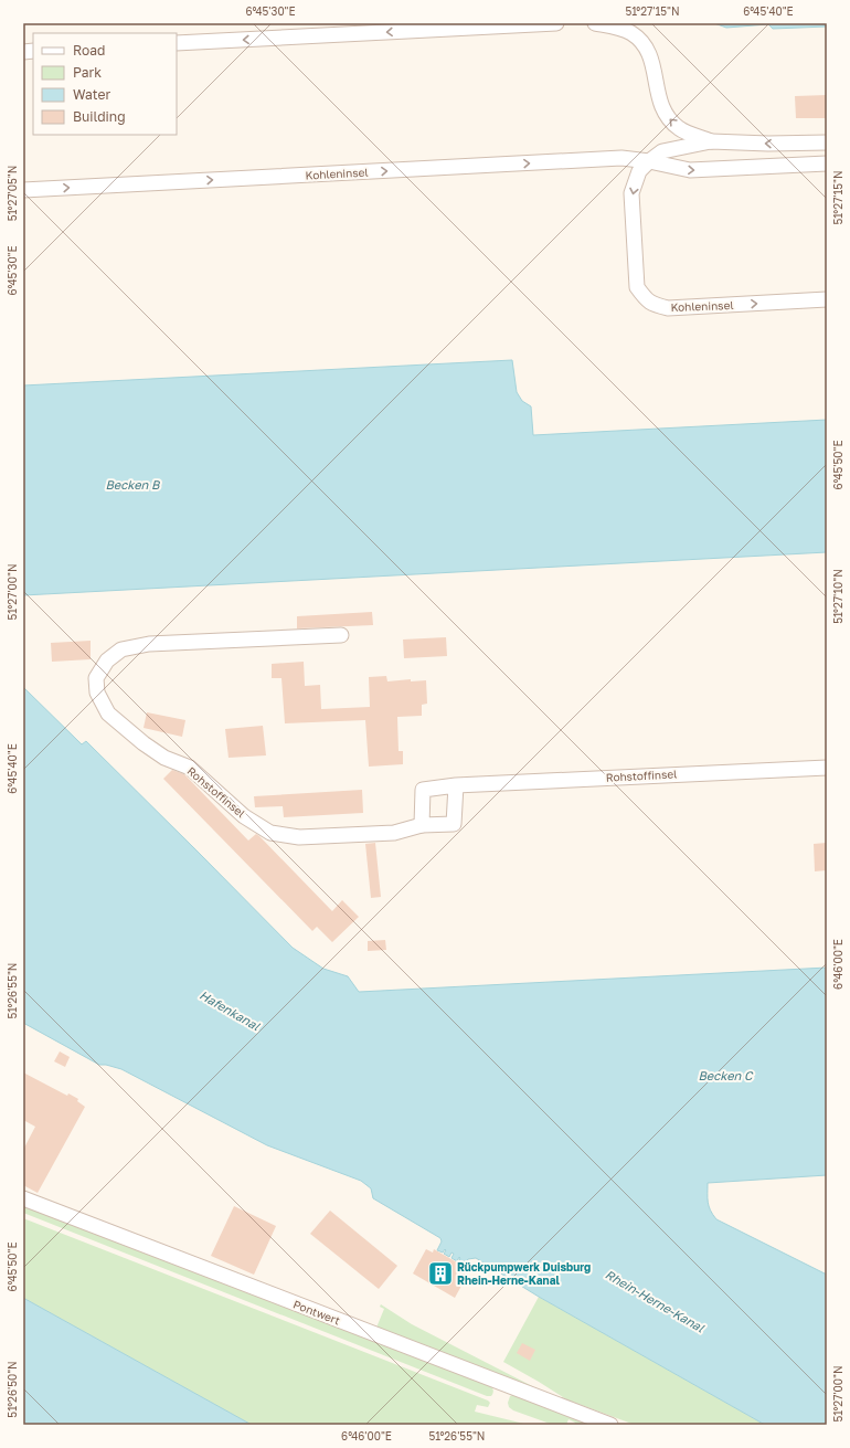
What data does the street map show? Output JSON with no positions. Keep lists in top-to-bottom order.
{
  "streets": {
    "street": ["Kohleninsel", "Rohstoffinsel", "Pontwert"]
  },
  "water": [
    "Becken B",
    "Hafenkanal",
    "Becken C",
    "Rhein-Herne-Kanal"
  ],
  "places": {
    "building": ["Rückpumpwerk Duisburg Rhein-Herne-Kanal"]
  },
  "legend": [
    "Road",
    "Park",
    "Water",
    "Building"
  ],
  "coordinates": [
    "6°45'30\"E",
    "51°27'15\"N",
    "6°45'40\"E",
    "51°27'05\"N",
    "6°45'50\"E",
    "51°27'00\"N",
    "51°27'10\"N",
    "6°46'00\"E",
    "51°26'55\"N",
    "51°26'50\"N"
  ]
}
